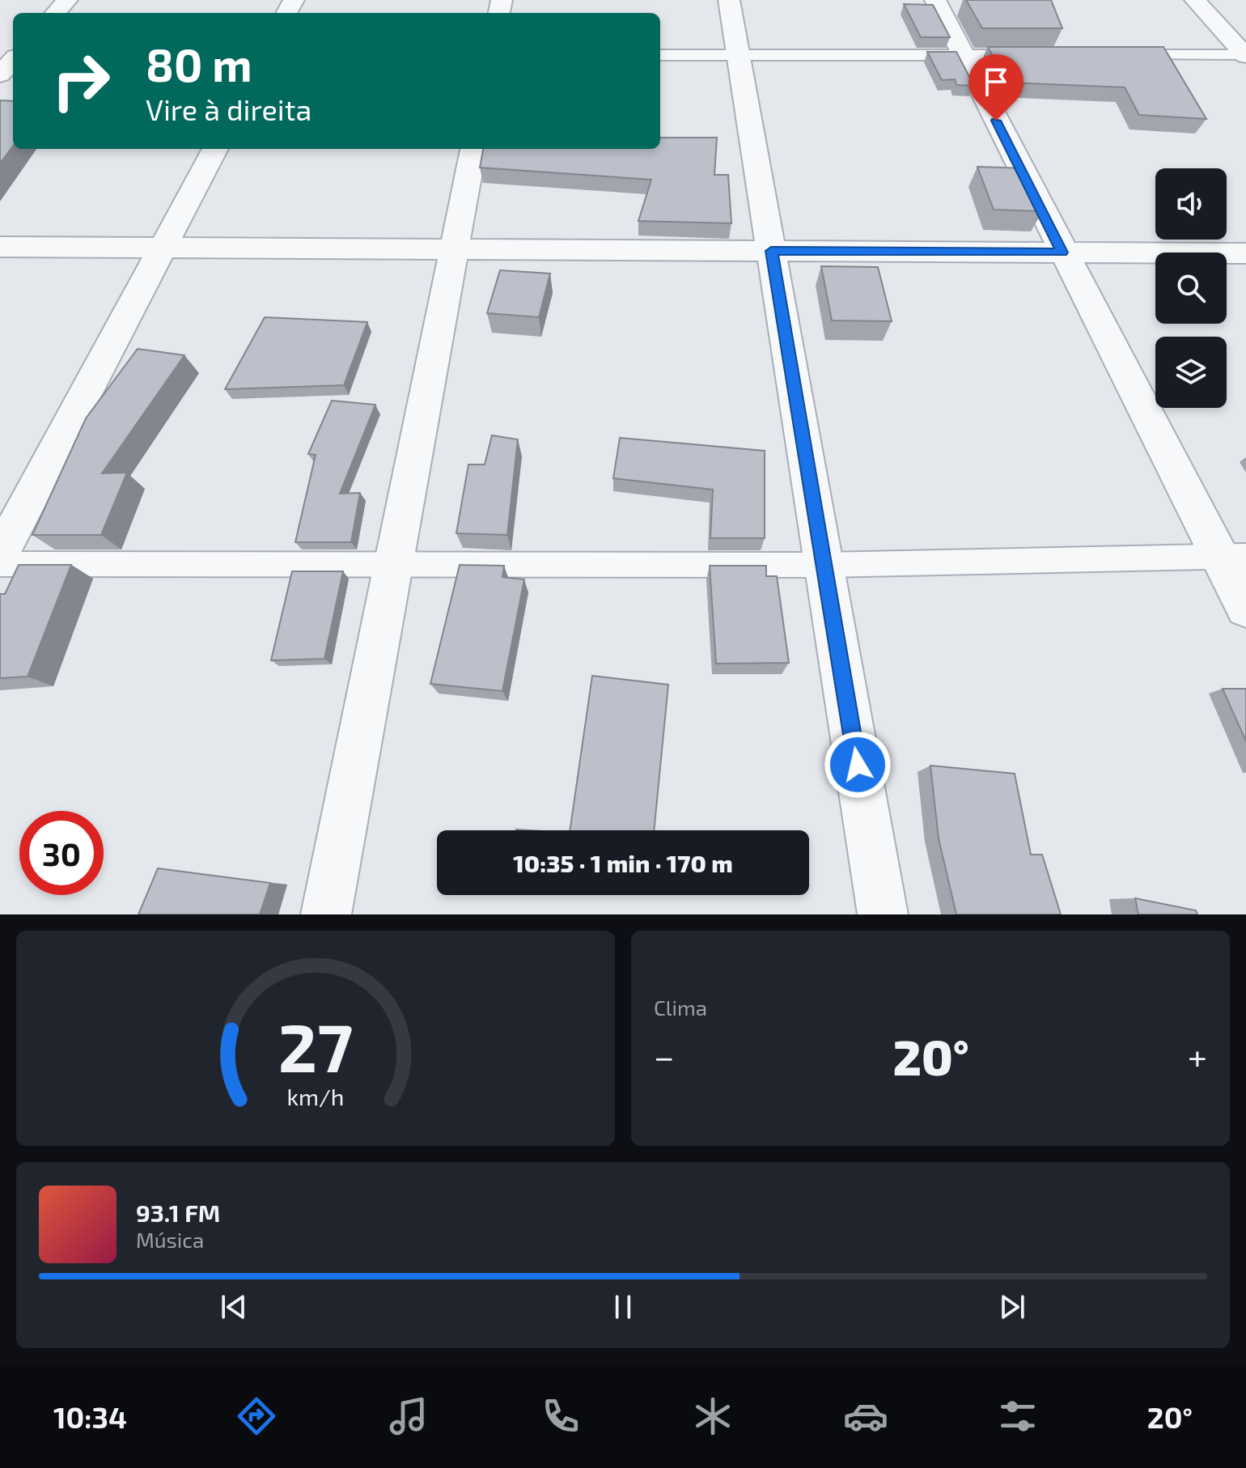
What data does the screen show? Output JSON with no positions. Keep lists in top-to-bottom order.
{
  "page": {
    "turn": ["80 m", "Vire à direita"],
    "limit": "30",
    "trip": "10:35 · 1 min · 170 m",
    "tile": "Clima",
    "heat": ["−", "20°", "+"],
    "song": ["93.1 FM", "Música"],
    "tabs": ["10:34", "20°"],
    "gauge": ["27", "km/h"]
  }
}
